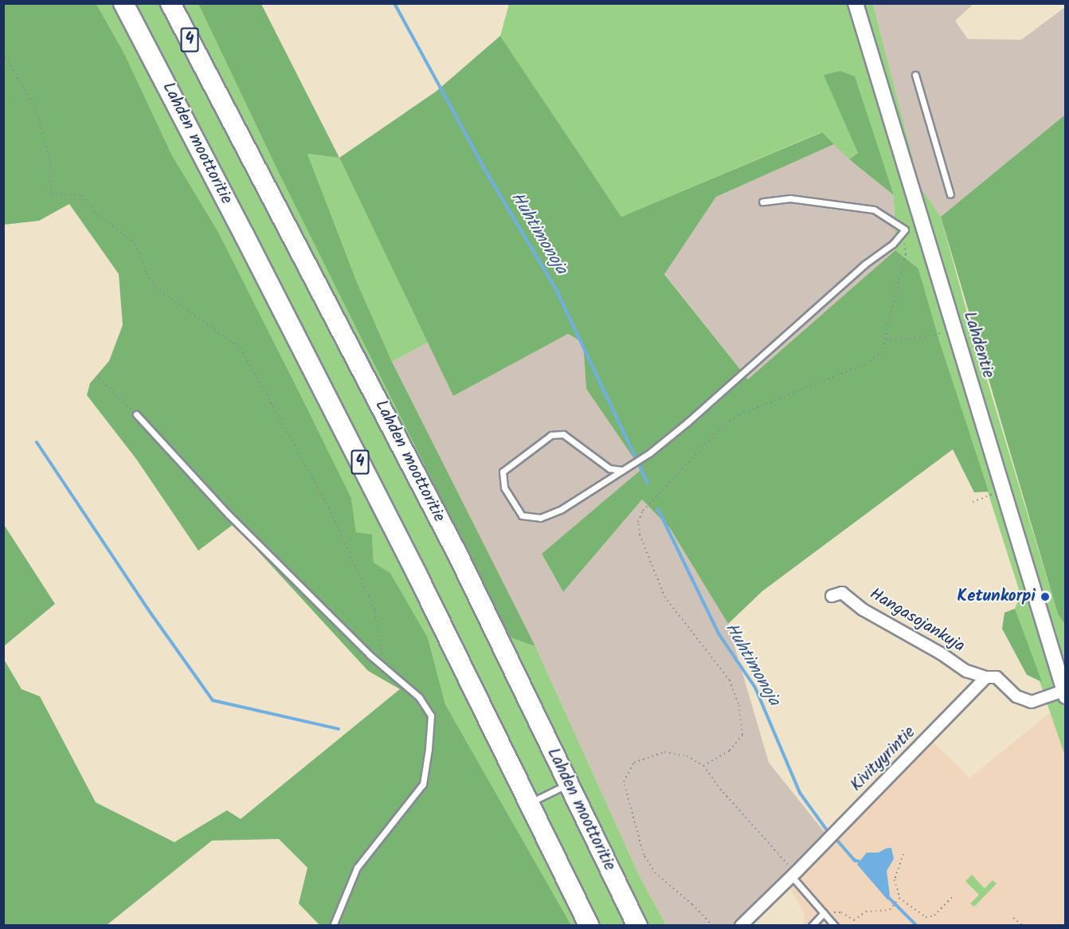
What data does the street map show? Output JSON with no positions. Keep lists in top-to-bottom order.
{
  "streets": {
    "highway": ["4", "Lahden moottoritie"],
    "main road": ["Lahdentie"],
    "street": ["Hangasojankuja", "Kivityyrintie"]
  },
  "crossings": [
    ["Hangasojankuja", "Kivityyrintie"]
  ],
  "water": ["Huhtimonoja"],
  "places": ["Ketunkorpi"]
}
